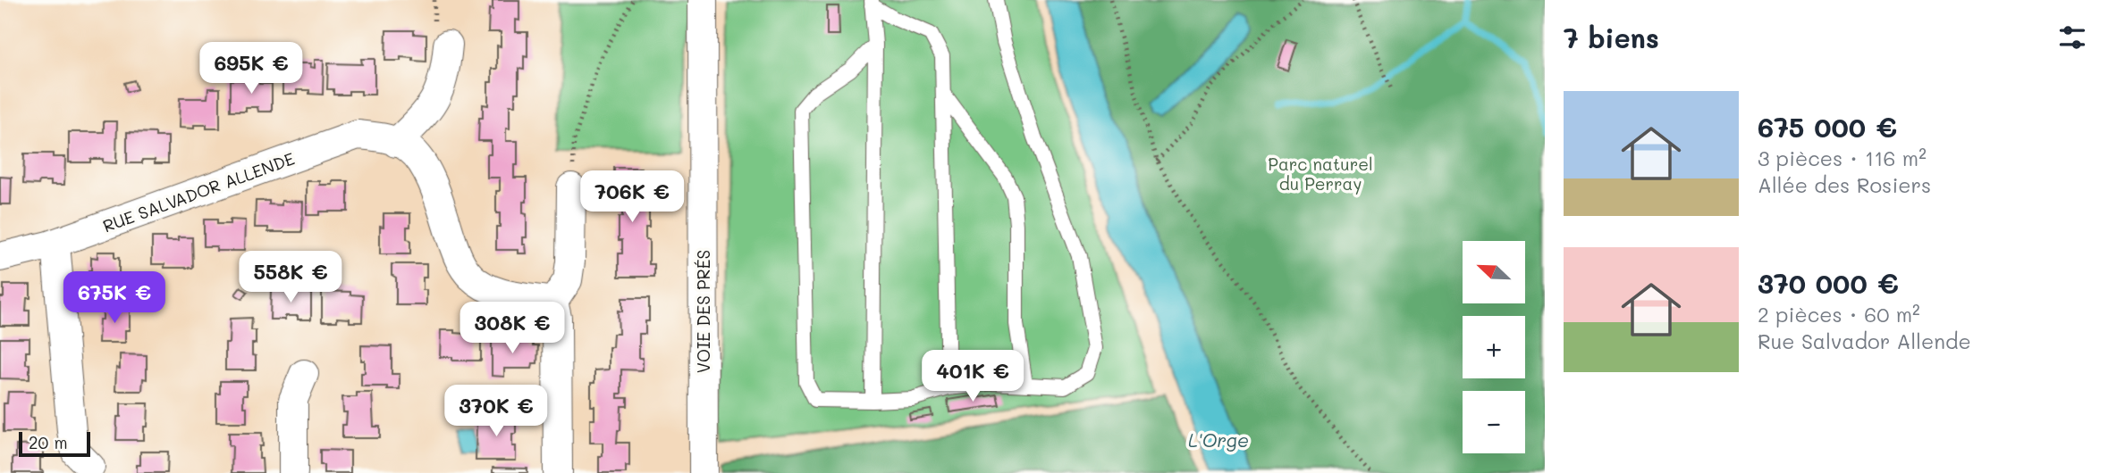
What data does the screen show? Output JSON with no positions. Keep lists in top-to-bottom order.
{
  "streets": {
    "street": ["RUE SALVADOR ALLENDE", "VOIE DES PRÉS"]
  },
  "water": ["L'Orge"],
  "parks": ["Parc naturel du Perray"],
  "scale_bar": "20 m",
  "north": "top left",
  "page": {
    "heading": "7 biens",
    "price": [
      "695K €",
      "706K €",
      "558K €",
      "675K €",
      "308K €",
      "401K €",
      "370K €"
    ],
    "list": [
      {
        "name": "675 000 €",
        "note": "3 pièces · 116 m² · Allée des Rosiers"
      },
      {
        "name": "370 000 €",
        "note": "2 pièces · 60 m² · Rue Salvador Allende"
      }
    ],
    "map_buttons": ["+", "−"],
    "scale": "20 m"
  }
}
